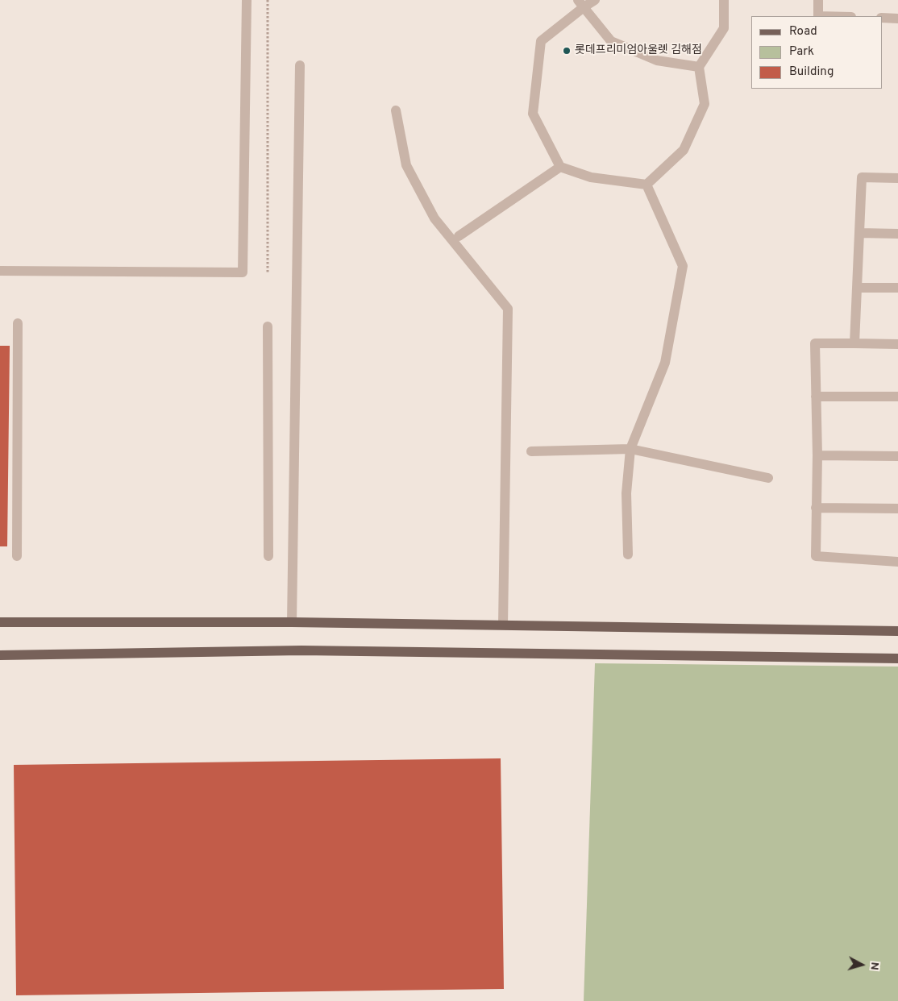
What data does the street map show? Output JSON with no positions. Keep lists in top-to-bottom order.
{
  "places": ["롯데프리미엄아울렛 김해점"],
  "legend": ["Road", "Park", "Building"],
  "north": "right"
}
